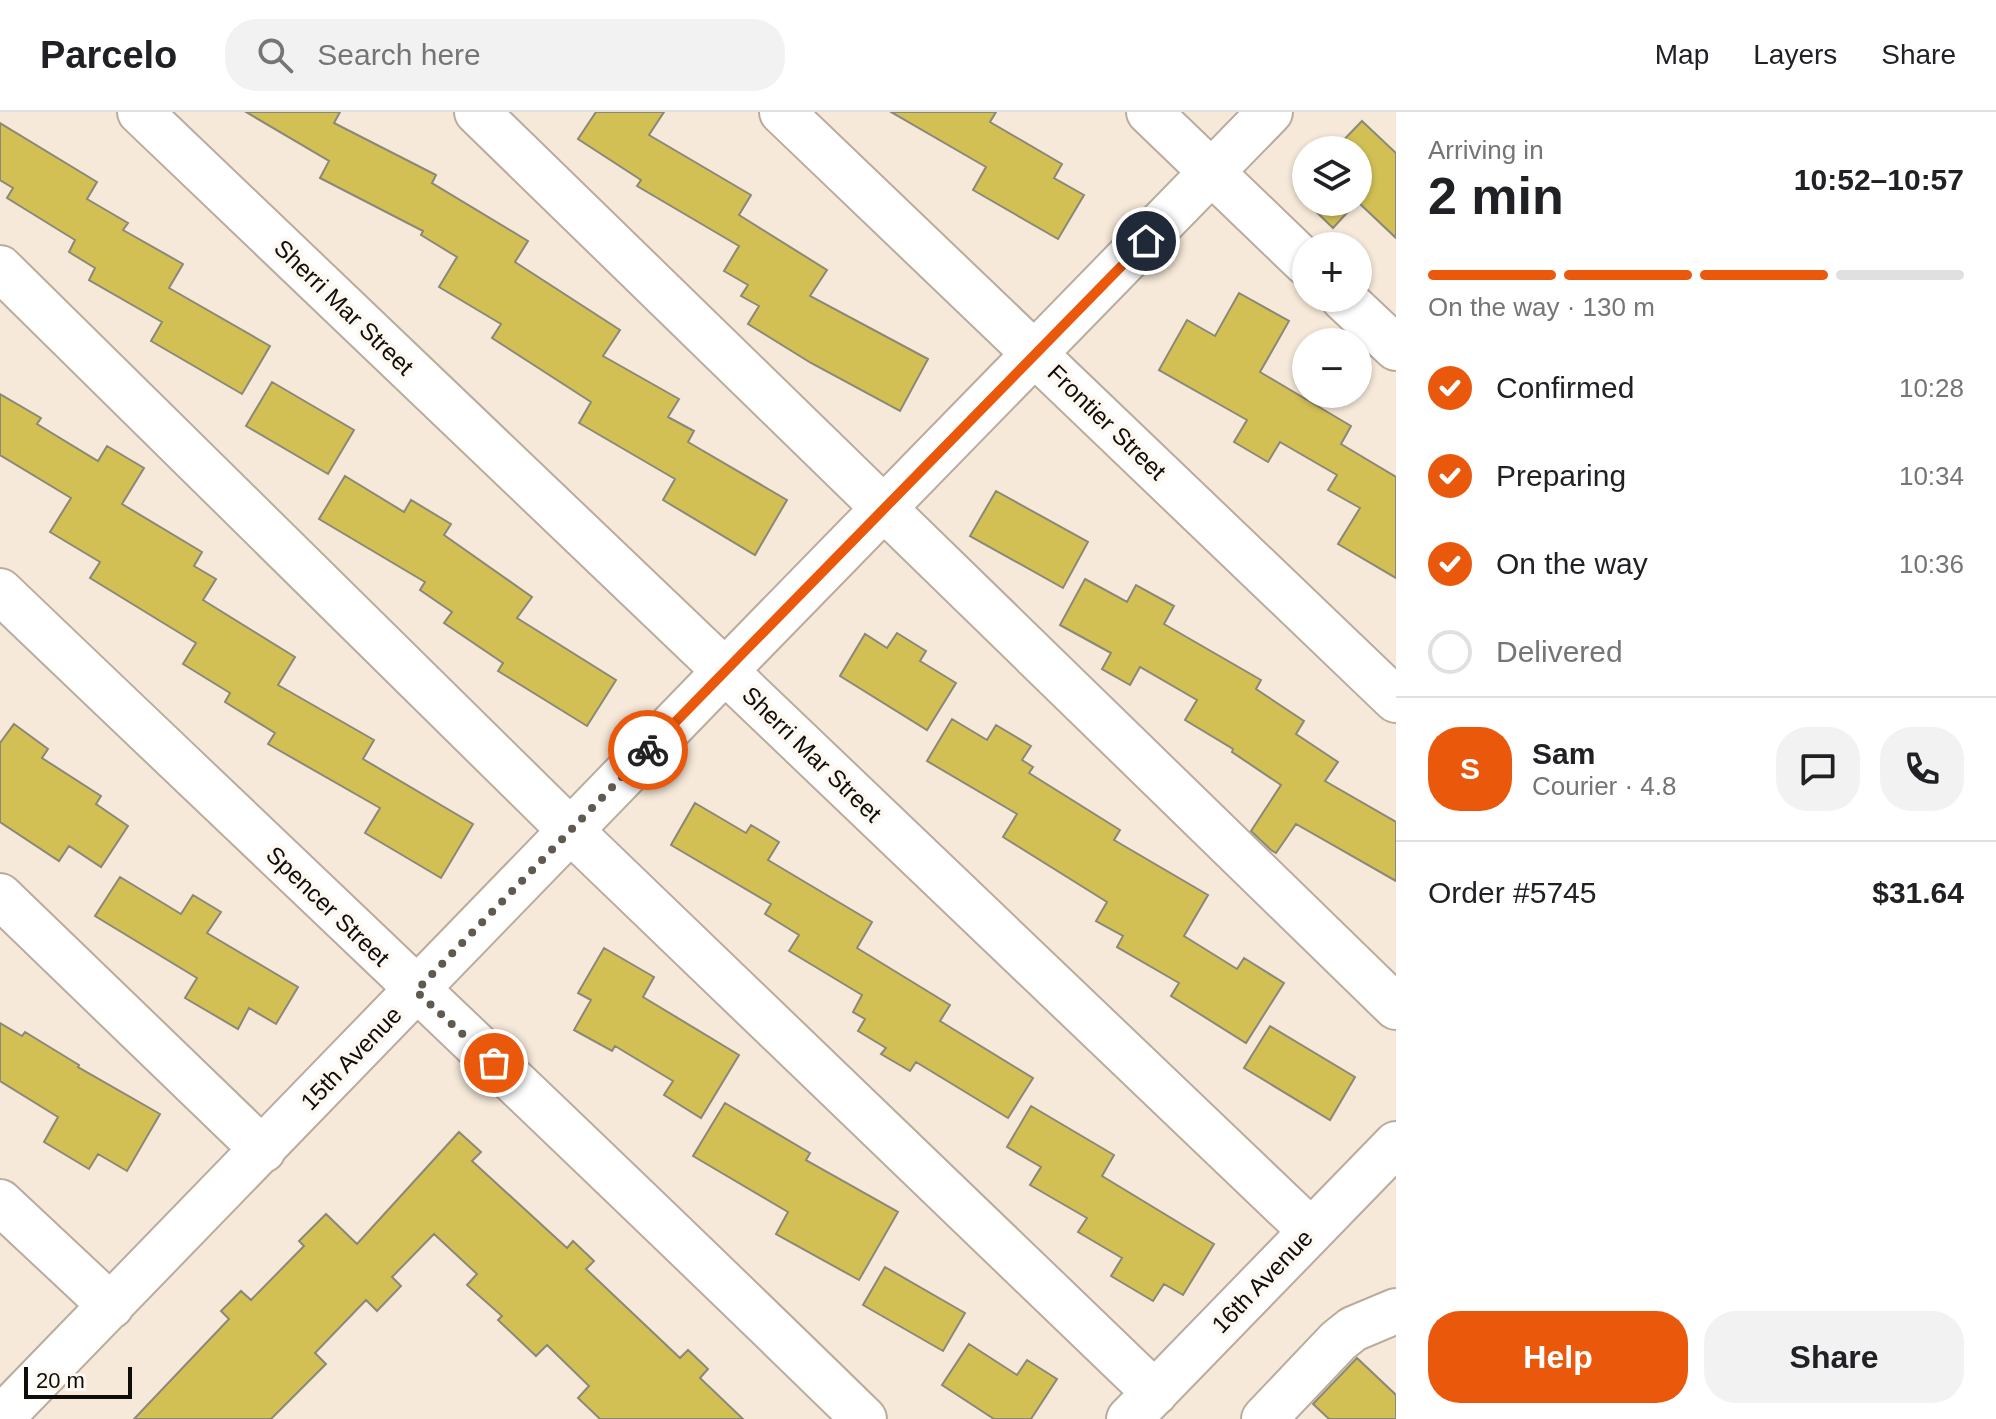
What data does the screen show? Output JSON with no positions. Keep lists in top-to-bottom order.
{
  "streets": {
    "street": [
      "Sherri Mar Street",
      "Frontier Street",
      "Spencer Street",
      "15th Avenue",
      "16th Avenue"
    ]
  },
  "crossings": [
    ["Sherri Mar Street", "15th Avenue"],
    ["Sherri Mar Street", "16th Avenue"],
    ["Frontier Street", "15th Avenue"],
    ["Spencer Street", "15th Avenue"]
  ],
  "scale_bar": "20 m",
  "page": {
    "header": "Parcelo",
    "search": "Search here",
    "nav": ["Map", "Layers", "Share"],
    "heading": ["2 min", "Arriving in", "10:52–10:57"],
    "panel": [
      "Sam",
      "Courier · 4.8",
      "Order #5745",
      "$31.64"
    ],
    "map_buttons": ["+", "−"],
    "bar": "On the way · 130 m",
    "list": [
      ["Confirmed", "10:28"],
      ["Preparing", "10:34"],
      ["On the way", "10:36"],
      "Delivered"
    ],
    "round": "S",
    "buttons": ["Help", "Share"],
    "scale": "20 m"
  }
}
